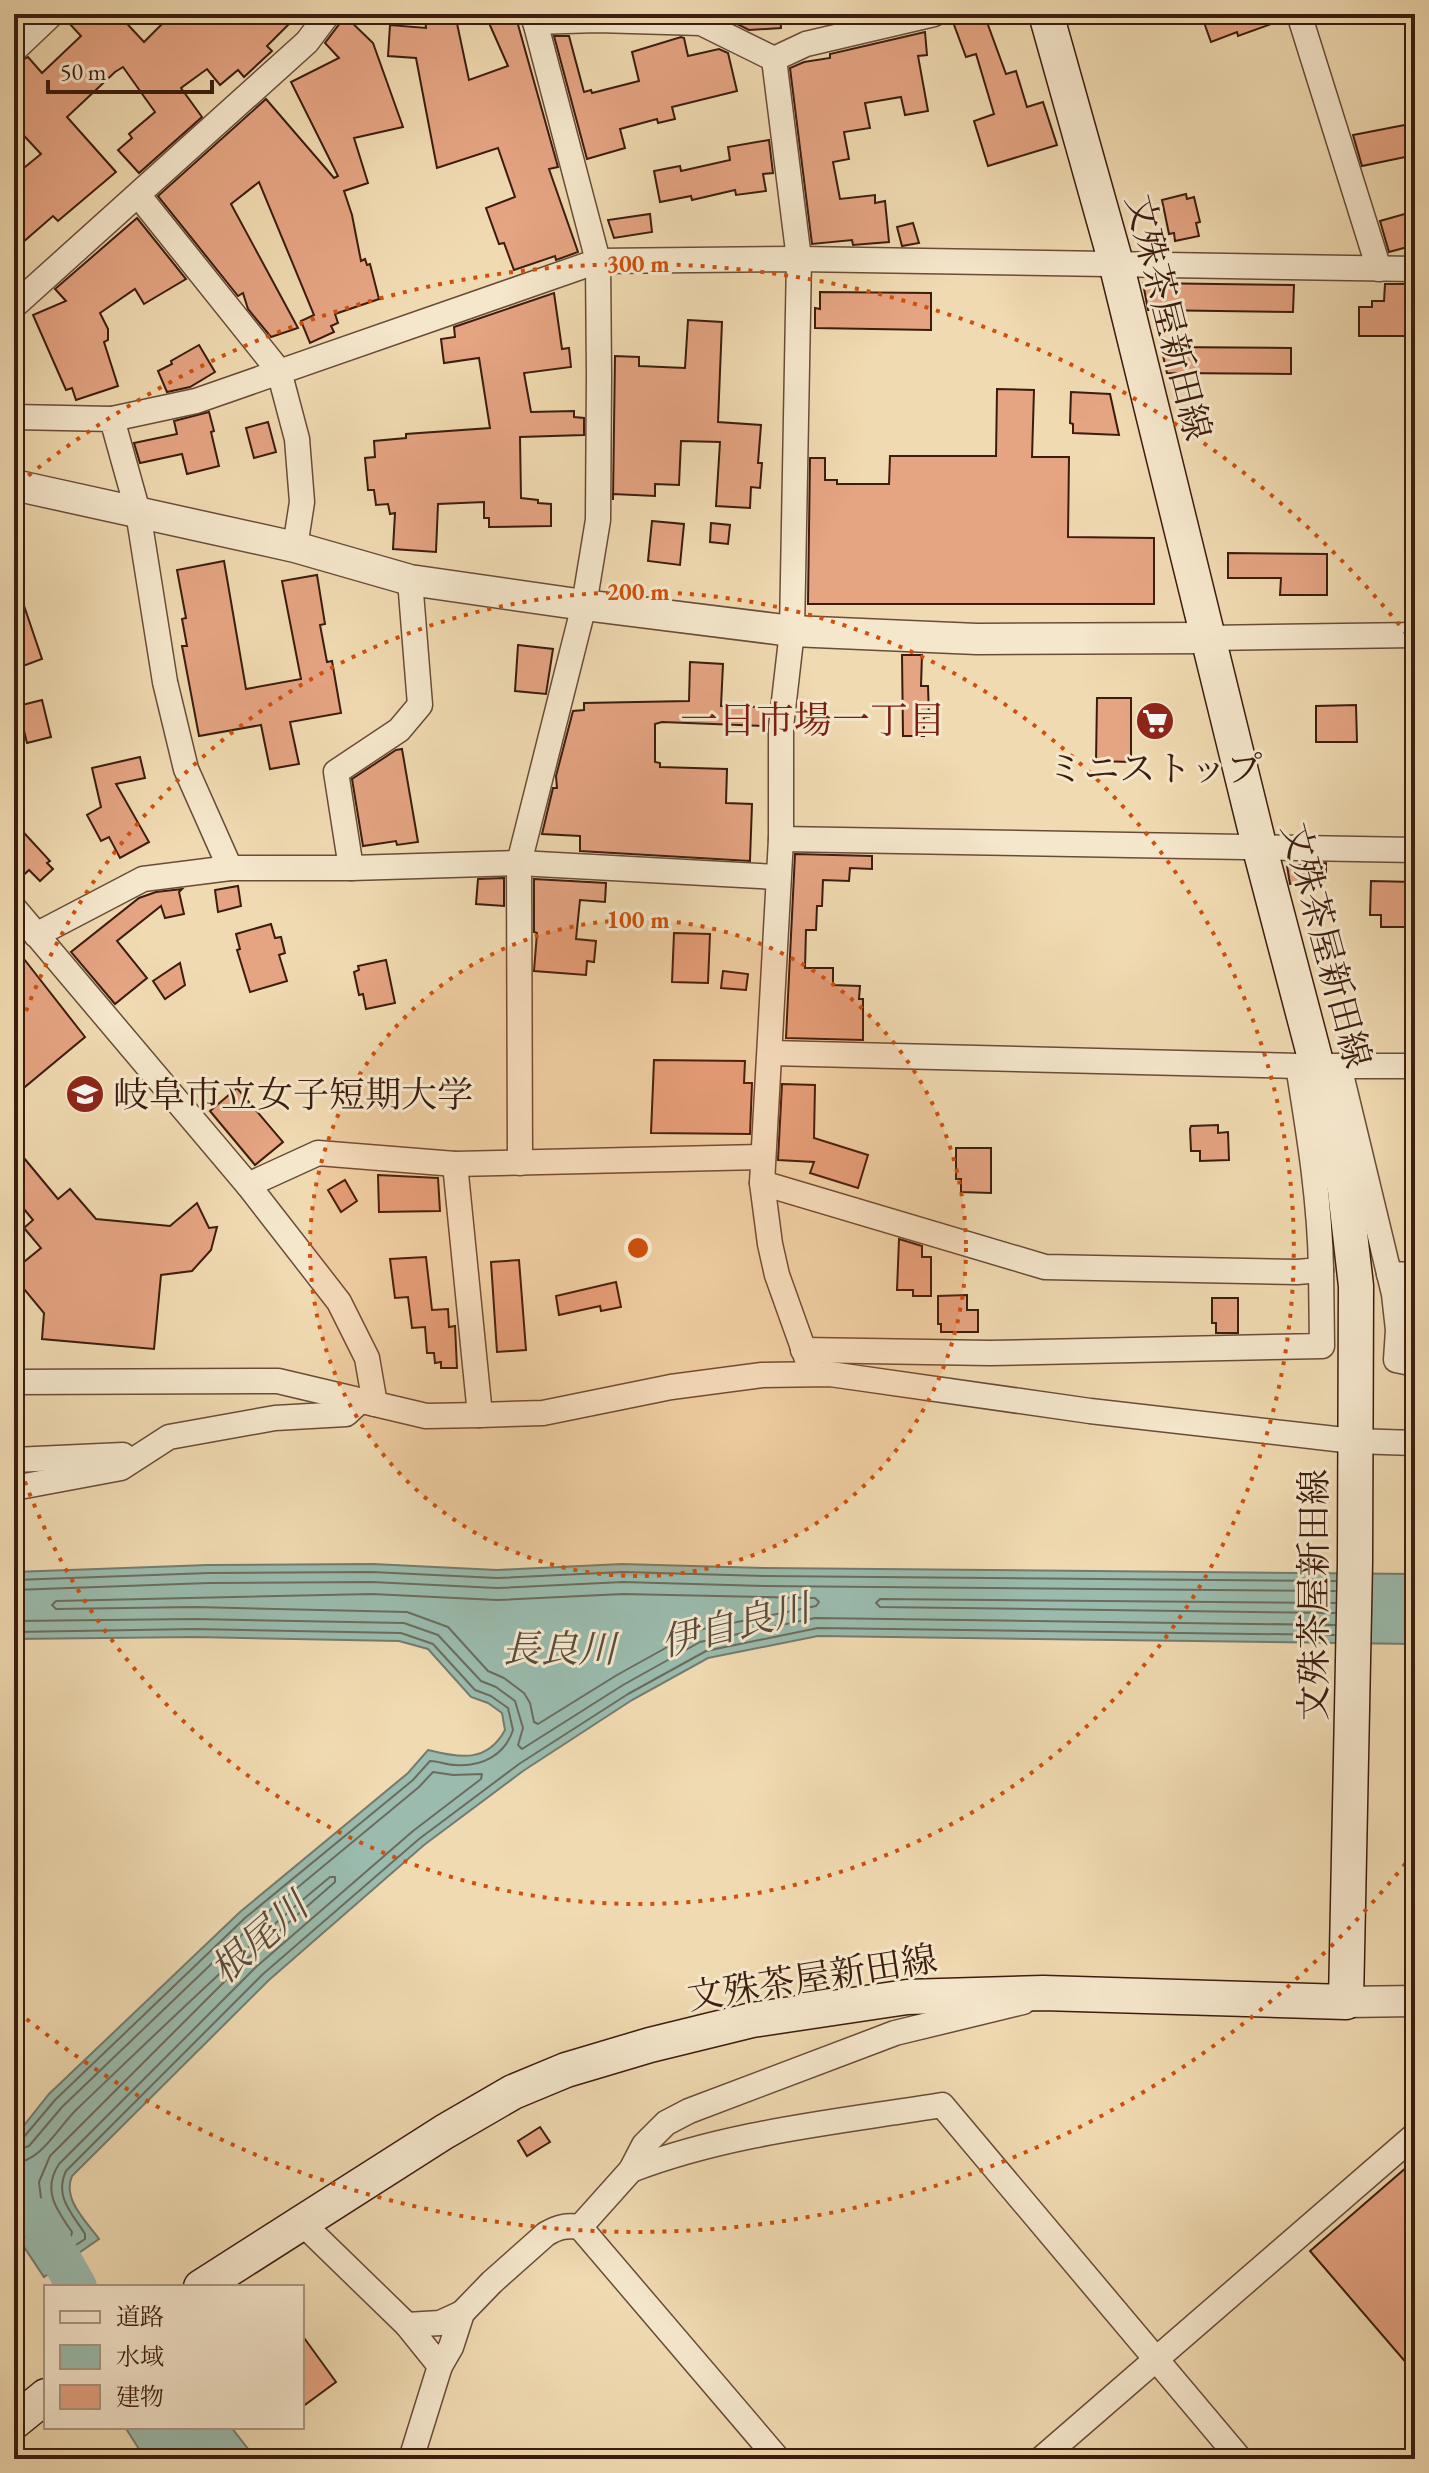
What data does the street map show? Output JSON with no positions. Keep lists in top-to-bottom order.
{
  "streets": {
    "main road": ["文殊茶屋新田線"]
  },
  "districts": ["一日市場一丁目"],
  "water": ["伊自良川", "長良川", "根尾川"],
  "places": {
    "supermarket": ["ミニストップ"],
    "school or university": ["岐阜市立女子短期大学"]
  },
  "legend": ["道路", "水域", "建物"],
  "scale_bar": "50 m",
  "rings": ["300 m", "200 m", "100 m"]
}
